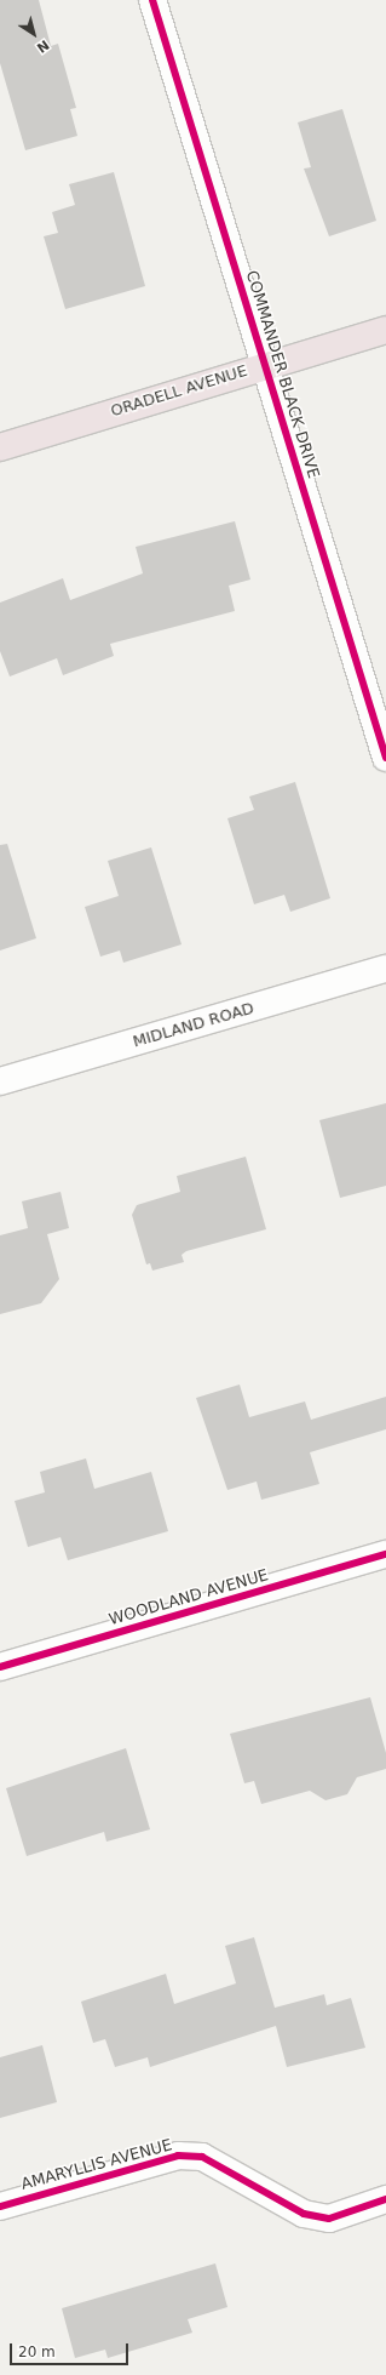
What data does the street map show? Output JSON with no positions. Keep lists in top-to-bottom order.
{
  "streets": {
    "main road": ["ORADELL AVENUE"],
    "street": [
      "COMMANDER BLACK DRIVE",
      "MIDLAND ROAD",
      "WOODLAND AVENUE",
      "AMARYLLIS AVENUE"
    ]
  },
  "crossings": [
    ["COMMANDER BLACK DRIVE", "ORADELL AVENUE"]
  ],
  "scale_bar": "20 m",
  "north": "bottom right"
}
